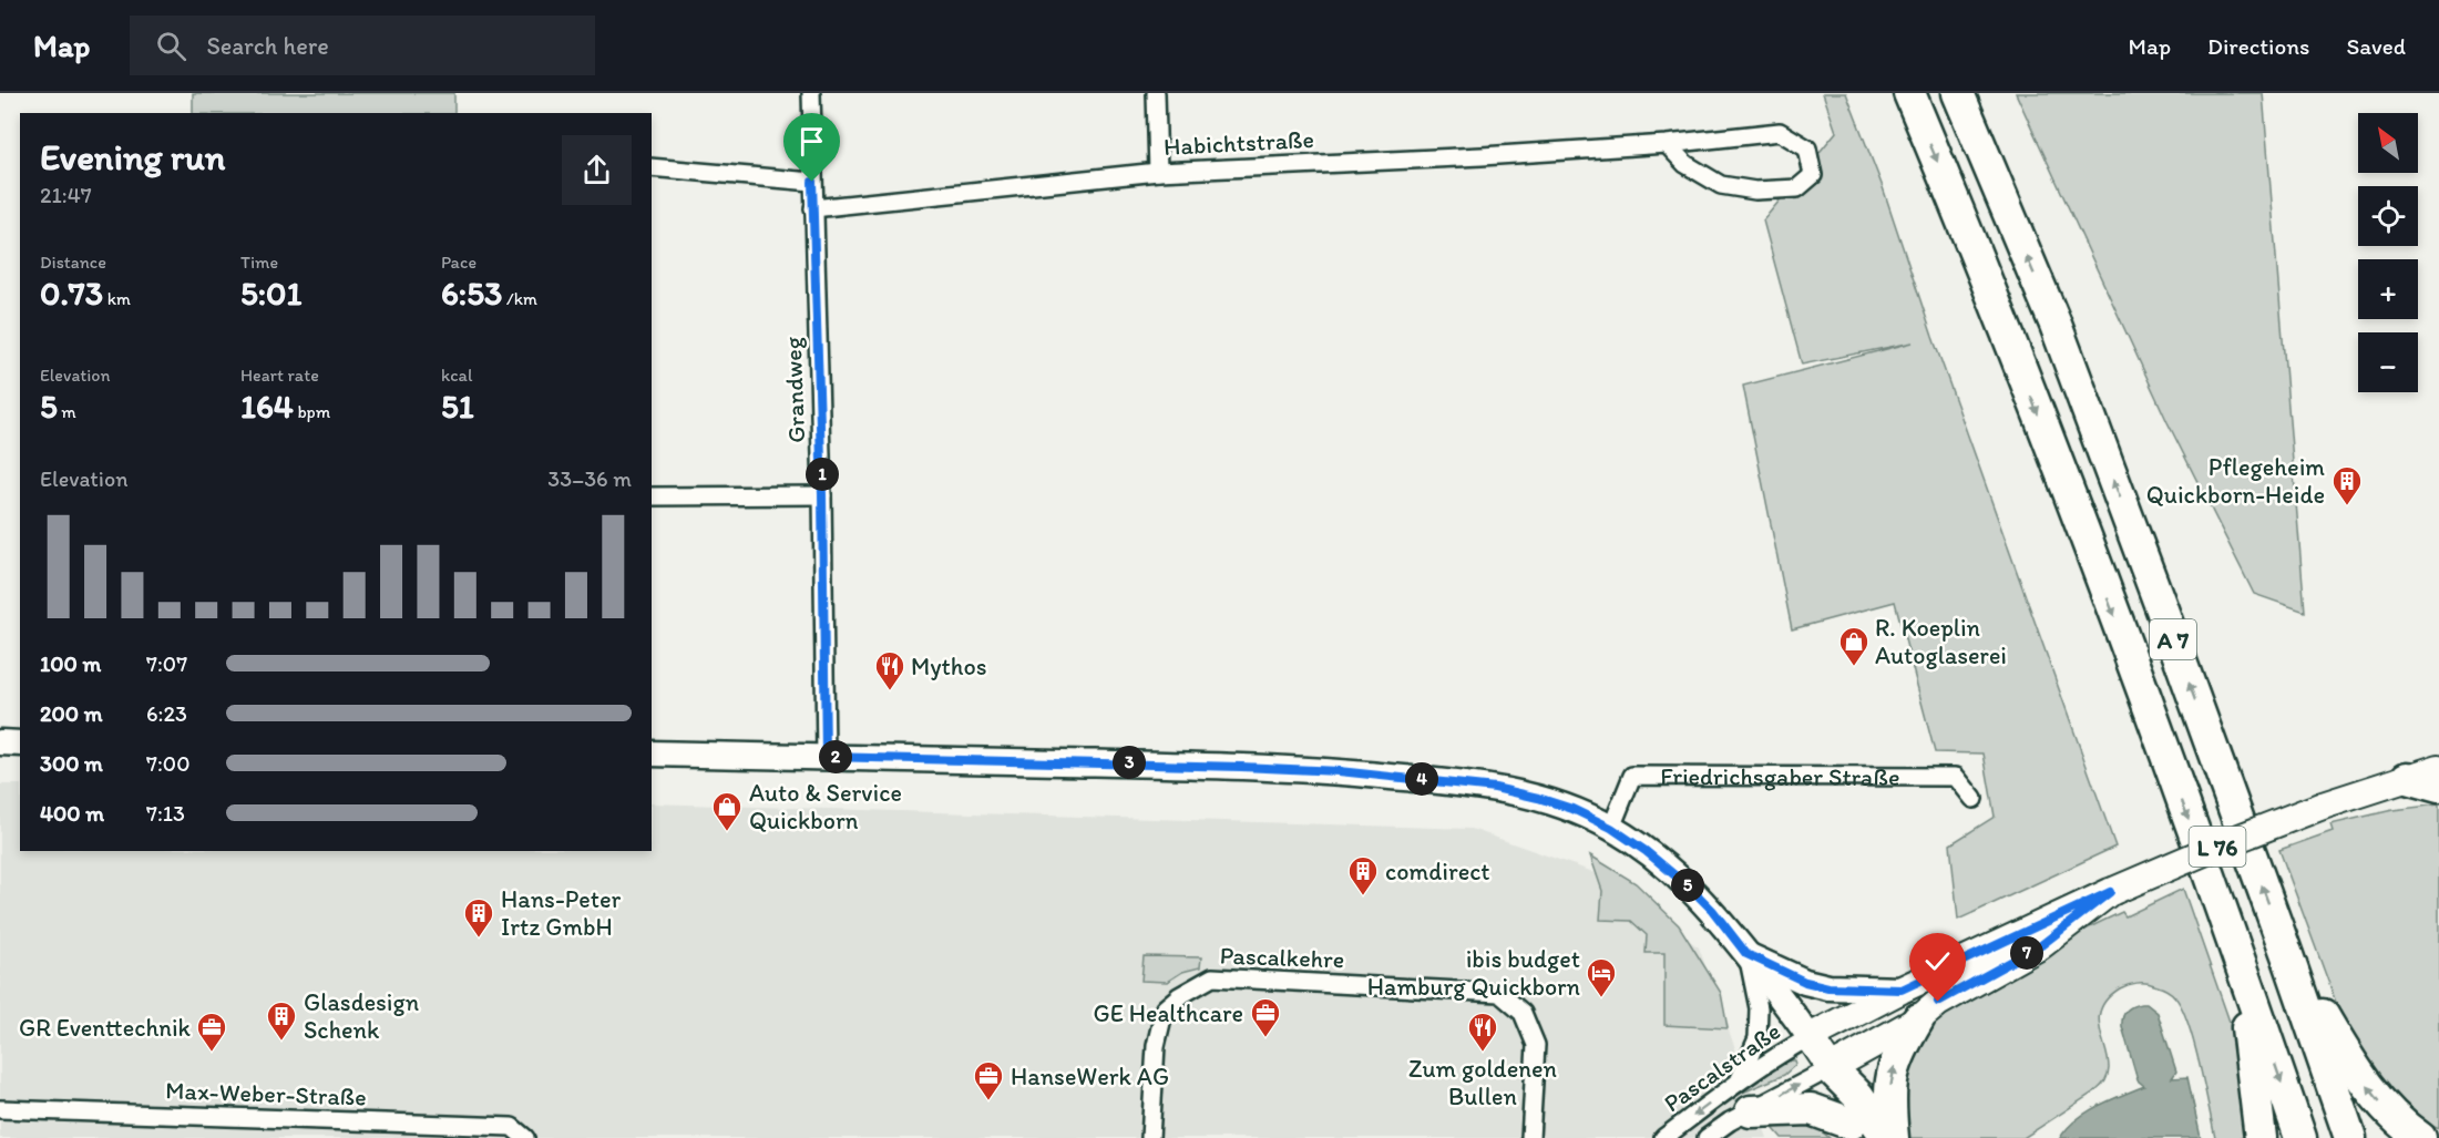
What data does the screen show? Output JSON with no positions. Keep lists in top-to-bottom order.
{
  "streets": {
    "highway": ["A 7"],
    "main road": ["L 76"],
    "street": [
      "Habichtstraße",
      "Grandweg",
      "Friedrichsgaber Straße",
      "Pascalkehre",
      "Pascalstraße",
      "Max-Weber-Straße"
    ]
  },
  "crossings": [
    ["Habichtstraße", "Grandweg"],
    ["Grandweg", "L 76"],
    ["Friedrichsgaber Straße", "L 76"],
    ["L 76", "Pascalstraße"]
  ],
  "places": {
    "building": [
      "Pflegeheim Quickborn-Heide",
      "comdirect",
      "Hans-Peter Irtz GmbH",
      "Glasdesign Schenk"
    ],
    "shop": ["R. Koeplin Autoglaserei", "Auto & Service Quickborn"],
    "restaurant": ["Mythos", "Zum goldenen Bullen"],
    "hotel": ["ibis budget Hamburg Quickborn"],
    "office": ["GE Healthcare", "GR Eventtechnik", "HanseWerk AG"]
  },
  "north": "top left",
  "page": {
    "header": "Map",
    "search": "Search here",
    "nav": ["Map", "Directions", "Saved"],
    "map_buttons": ["+", "−"],
    "heading": ["Evening run", "21:47"],
    "stats": [
      ["Distance", "0.73 km"],
      ["Time", "5:01"],
      ["Pace", "6:53 /km"],
      ["Elevation", "5 m"],
      ["Heart rate", "164 bpm"],
      ["kcal", "51"]
    ],
    "chart": ["Elevation", "33–36 m"],
    "pins": [
      "1",
      "2",
      "3",
      "4",
      "5",
      "7"
    ],
    "list": [
      {
        "name": "100 m",
        "note": "7:07"
      },
      {
        "name": "200 m",
        "note": "6:23"
      },
      {
        "name": "300 m",
        "note": "7:00"
      },
      {
        "name": "400 m",
        "note": "7:13"
      }
    ]
  }
}
